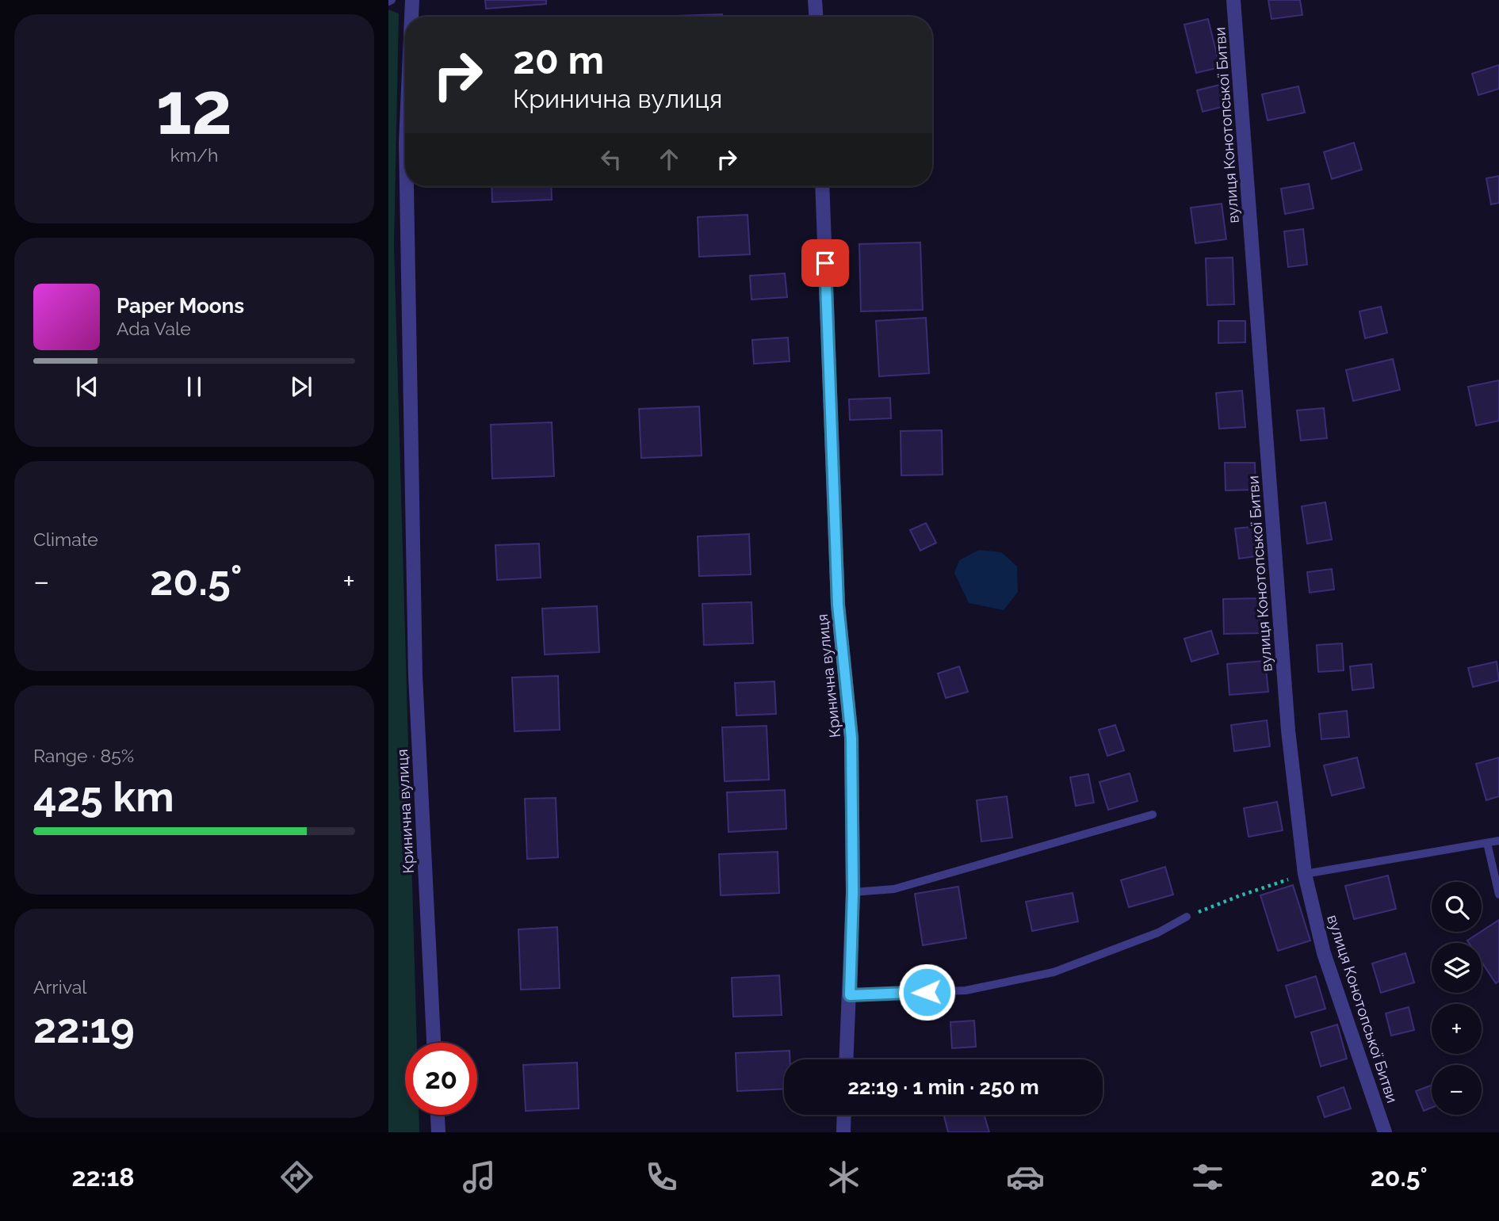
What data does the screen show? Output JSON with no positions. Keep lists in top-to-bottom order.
{
  "streets": {
    "street": ["вулиця Конотопської Битви", "Кринична вулиця"]
  },
  "page": {
    "tile": [
      ["12", "km/h"],
      "Climate",
      ["Range · 85%", "425 km"],
      ["Arrival", "22:19"]
    ],
    "turn": ["20 m", "Кринична вулиця"],
    "song": ["Paper Moons", "Ada Vale"],
    "heat": ["−", "20.5°", "+"],
    "map_buttons": ["+", "−"],
    "limit": "20",
    "trip": "22:19 · 1 min · 250 m",
    "tabs": ["22:18", "20.5°"]
  }
}
